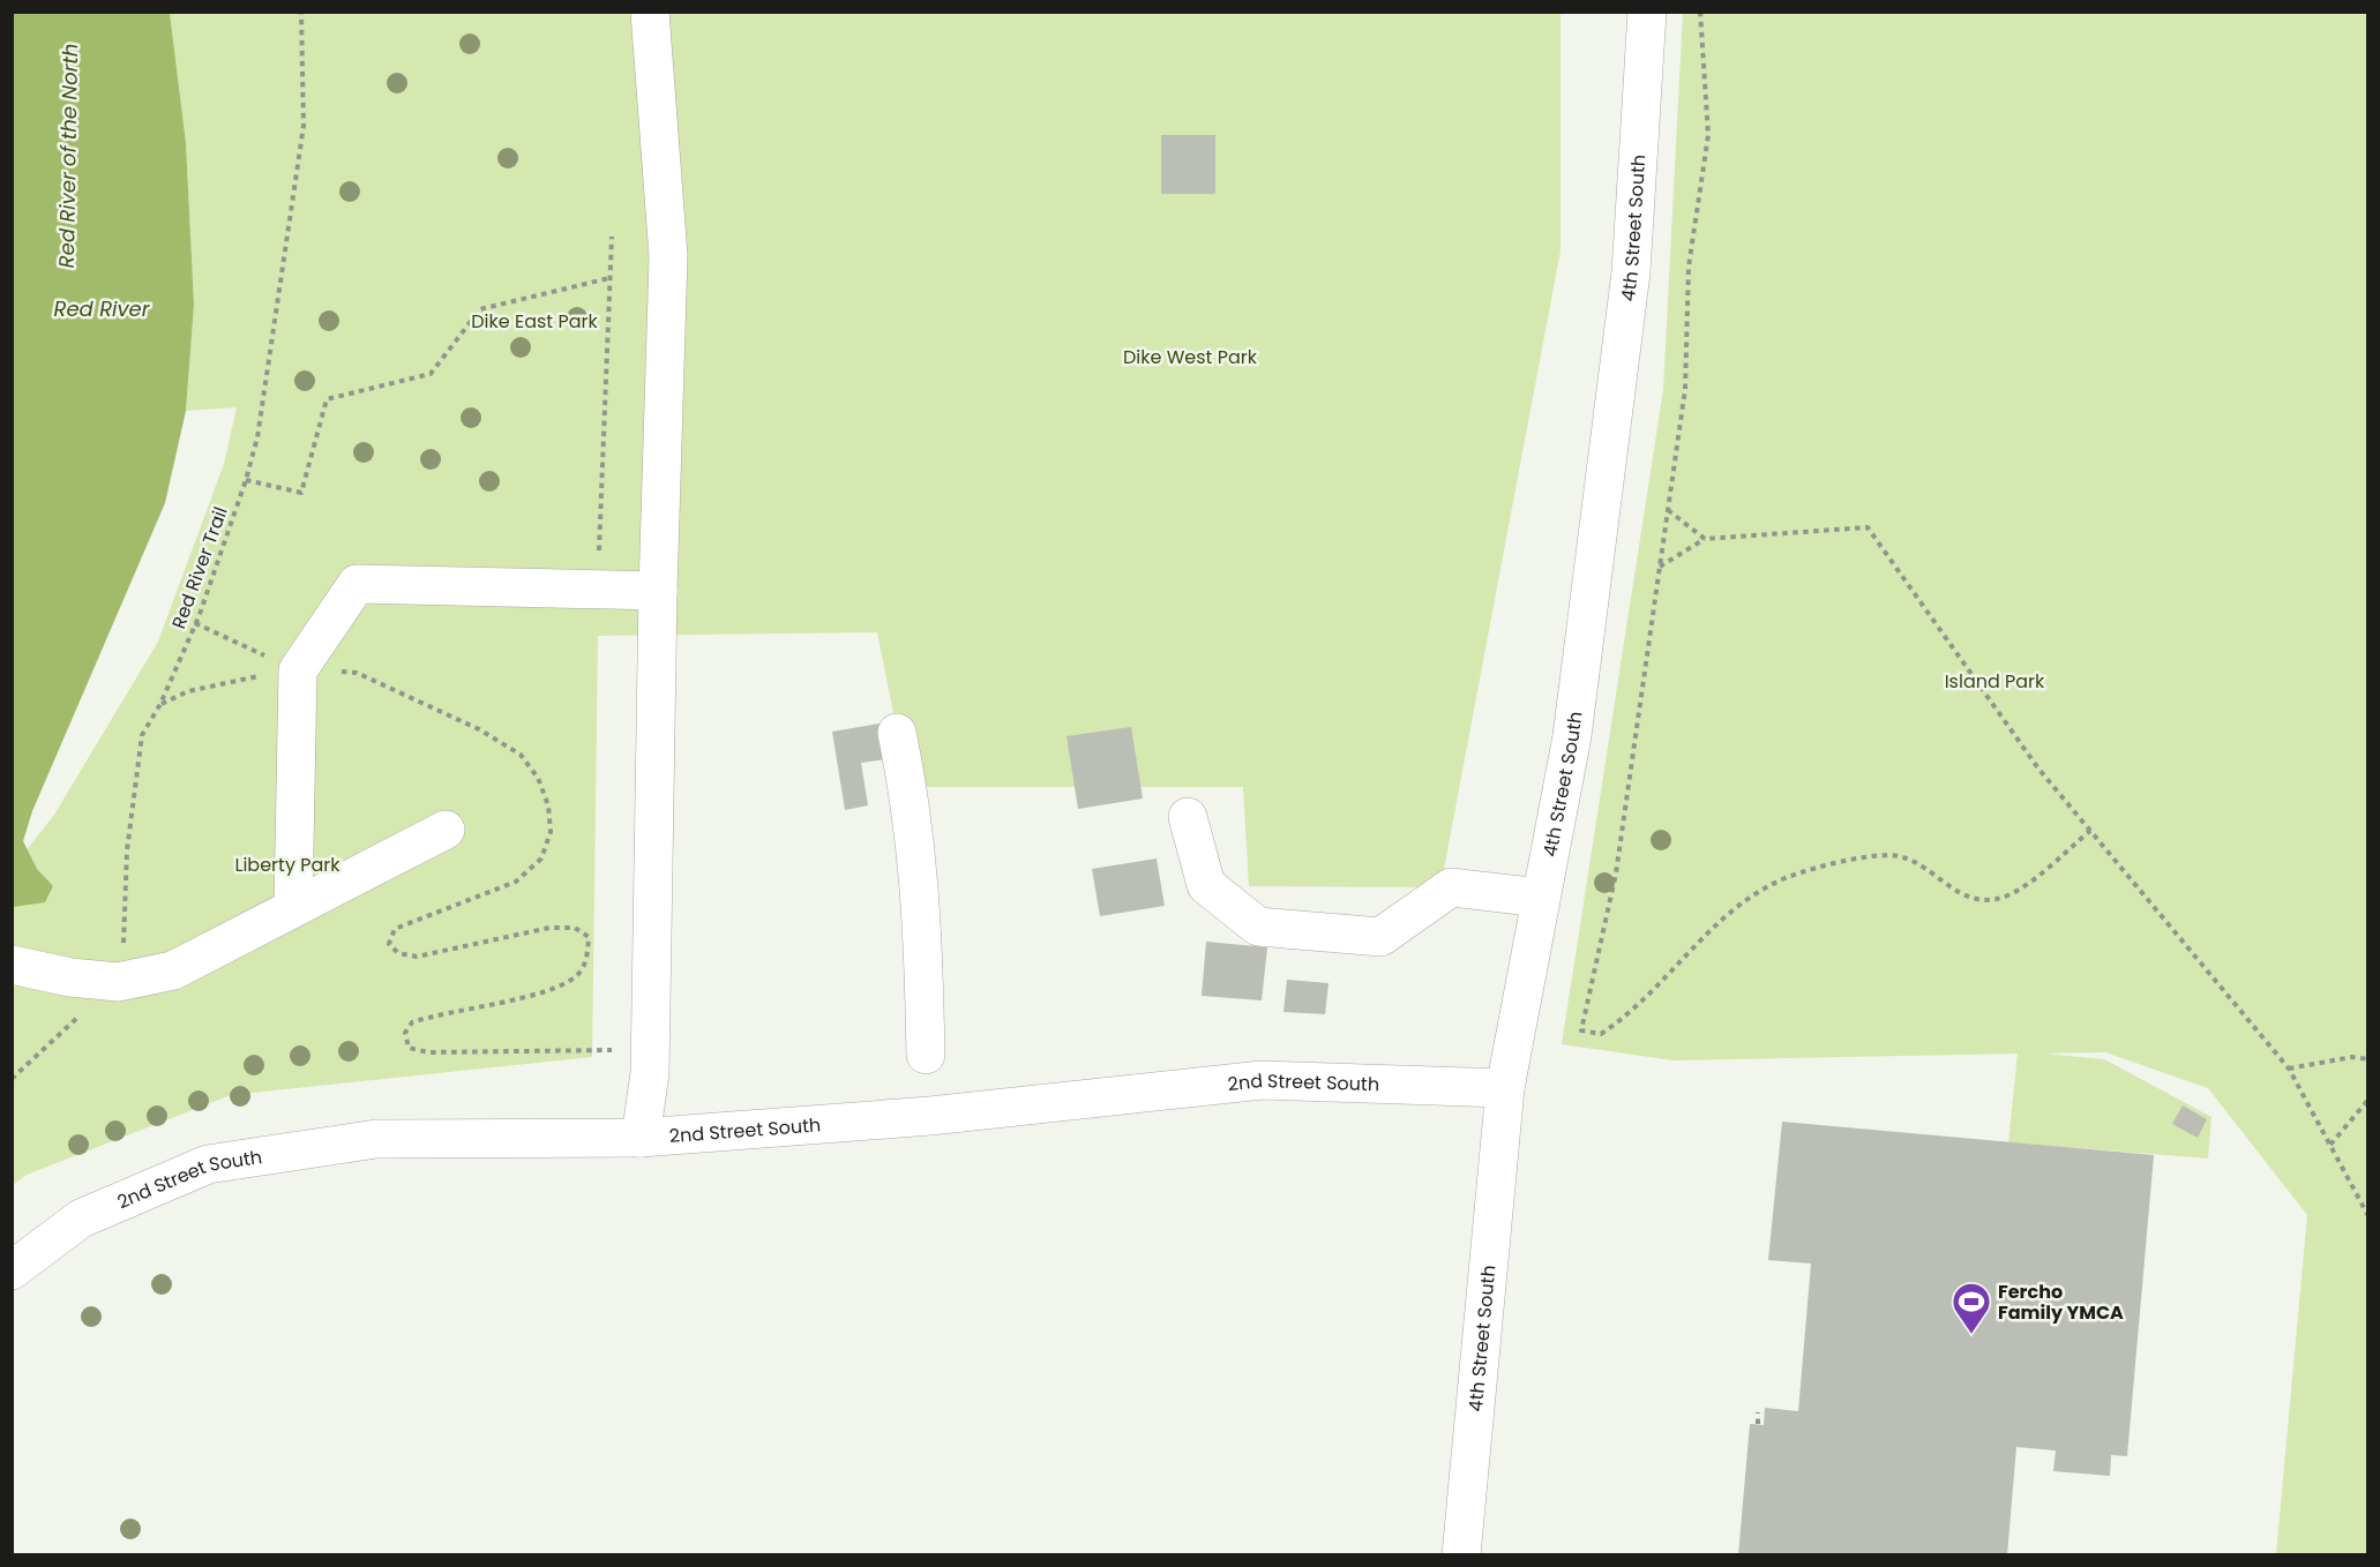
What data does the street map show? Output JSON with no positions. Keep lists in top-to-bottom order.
{
  "streets": {
    "street": ["4th Street South", "2nd Street South"],
    "path": ["Red River Trail"]
  },
  "crossings": [
    ["4th Street South", "2nd Street South"]
  ],
  "water": ["Red River of the North", "Red River"],
  "parks": [
    "Dike East Park",
    "Dike West Park",
    "Island Park",
    "Liberty Park"
  ],
  "places": {
    "sports": ["Fercho Family YMCA"]
  }
}
